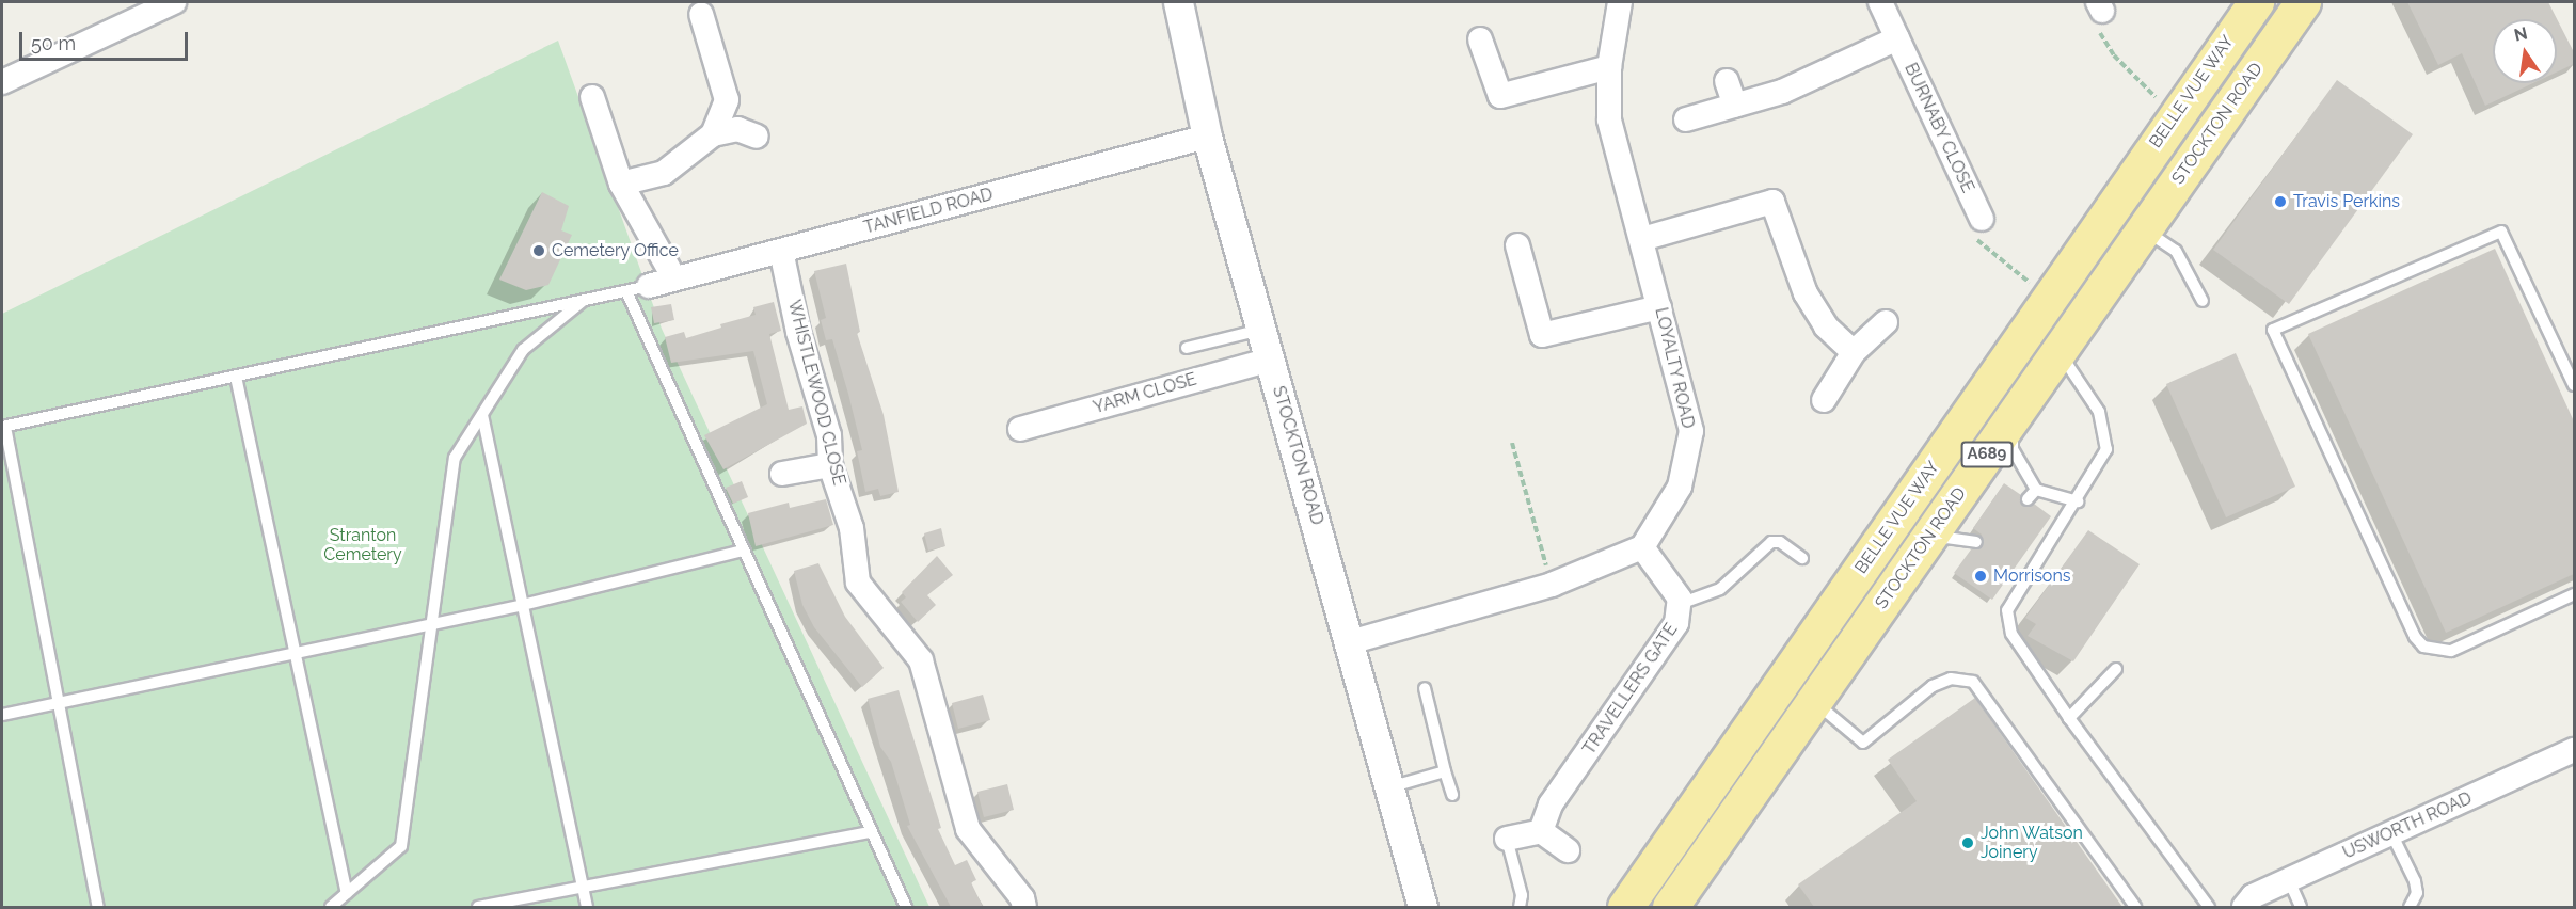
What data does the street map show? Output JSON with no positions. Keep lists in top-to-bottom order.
{
  "streets": {
    "highway": ["BELLE VUE WAY", "STOCKTON ROAD", "A689"],
    "street": [
      "BURNABY CLOSE",
      "TANFIELD ROAD",
      "LOYALTY ROAD",
      "WHISTLEWOOD CLOSE",
      "YARM CLOSE",
      "TRAVELLERS GATE",
      "USWORTH ROAD"
    ]
  },
  "crossings": [
    ["STOCKTON ROAD", "TANFIELD ROAD"],
    ["STOCKTON ROAD", "YARM CLOSE"],
    ["TANFIELD ROAD", "WHISTLEWOOD CLOSE"],
    ["LOYALTY ROAD", "TRAVELLERS GATE"]
  ],
  "parks": ["Stranton Cemetery"],
  "places": [
    "Travis Perkins",
    "Cemetery Office",
    "Morrisons",
    "John Watson Joinery"
  ],
  "scale_bar": "50 m",
  "north": "top"
}
